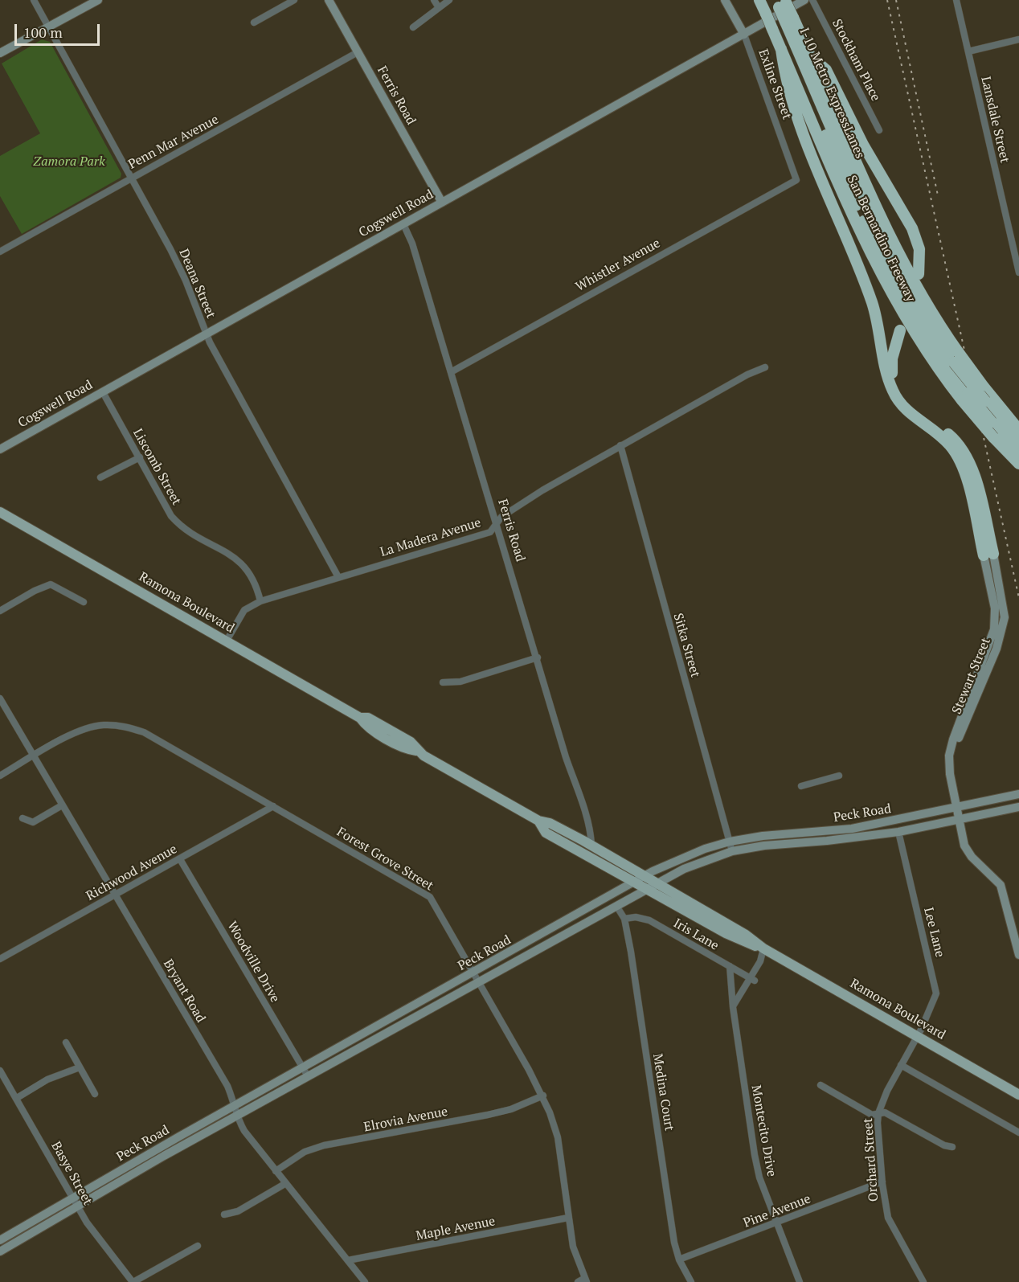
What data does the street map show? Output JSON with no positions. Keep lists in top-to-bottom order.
{
  "streets": {
    "highway": ["I-10 Metro ExpressLanes", "San Bernardino Freeway"],
    "main road": [
      "Exline Street",
      "Ferris Road",
      "Cogswell Road",
      "Ramona Boulevard",
      "Stewart Street",
      "Peck Road"
    ],
    "street": [
      "Stockham Place",
      "Lansdale Street",
      "Penn Mar Avenue",
      "Whistler Avenue",
      "Deana Street",
      "Liscomb Street",
      "La Madera Avenue",
      "Sitka Street",
      "Forest Grove Street",
      "Richwood Avenue",
      "Lee Lane",
      "Iris Lane",
      "Woodville Drive",
      "Bryant Road",
      "Medina Court",
      "Elrovia Avenue",
      "Montecito Drive",
      "Orchard Street",
      "Basye Street",
      "Pine Avenue",
      "Maple Avenue"
    ]
  },
  "crossings": [
    ["Exline Street", "Cogswell Road"],
    ["Exline Street", "Whistler Avenue"],
    ["I-10 Metro ExpressLanes", "San Bernardino Freeway"],
    ["Ferris Road", "Penn Mar Avenue"],
    ["Ferris Road", "Cogswell Road"],
    ["Ferris Road", "Whistler Avenue"],
    ["Ferris Road", "La Madera Avenue"],
    ["Ferris Road", "Ramona Boulevard"],
    ["Penn Mar Avenue", "Deana Street"],
    ["Cogswell Road", "Deana Street"],
    ["Cogswell Road", "Liscomb Street"],
    ["Deana Street", "La Madera Avenue"],
    ["Liscomb Street", "La Madera Avenue"],
    ["La Madera Avenue", "Ramona Boulevard"],
    ["La Madera Avenue", "Sitka Street"],
    ["Ramona Boulevard", "Peck Road"],
    ["Ramona Boulevard", "Lee Lane"],
    ["Ramona Boulevard", "Orchard Street"],
    ["Sitka Street", "Peck Road"],
    ["Stewart Street", "Peck Road"],
    ["Peck Road", "Forest Grove Street"],
    ["Peck Road", "Lee Lane"],
    ["Peck Road", "Woodville Drive"],
    ["Peck Road", "Bryant Road"],
    ["Peck Road", "Medina Court"],
    ["Peck Road", "Basye Street"],
    ["Forest Grove Street", "Richwood Avenue"],
    ["Forest Grove Street", "Bryant Road"],
    ["Forest Grove Street", "Elrovia Avenue"],
    ["Forest Grove Street", "Maple Avenue"],
    ["Richwood Avenue", "Woodville Drive"],
    ["Richwood Avenue", "Bryant Road"],
    ["Lee Lane", "Orchard Street"],
    ["Iris Lane", "Medina Court"],
    ["Iris Lane", "Montecito Drive"],
    ["Bryant Road", "Elrovia Avenue"],
    ["Bryant Road", "Maple Avenue"],
    ["Medina Court", "Pine Avenue"],
    ["Montecito Drive", "Pine Avenue"],
    ["Orchard Street", "Pine Avenue"]
  ],
  "parks": ["Zamora Park"],
  "scale_bar": "100 m"
}
